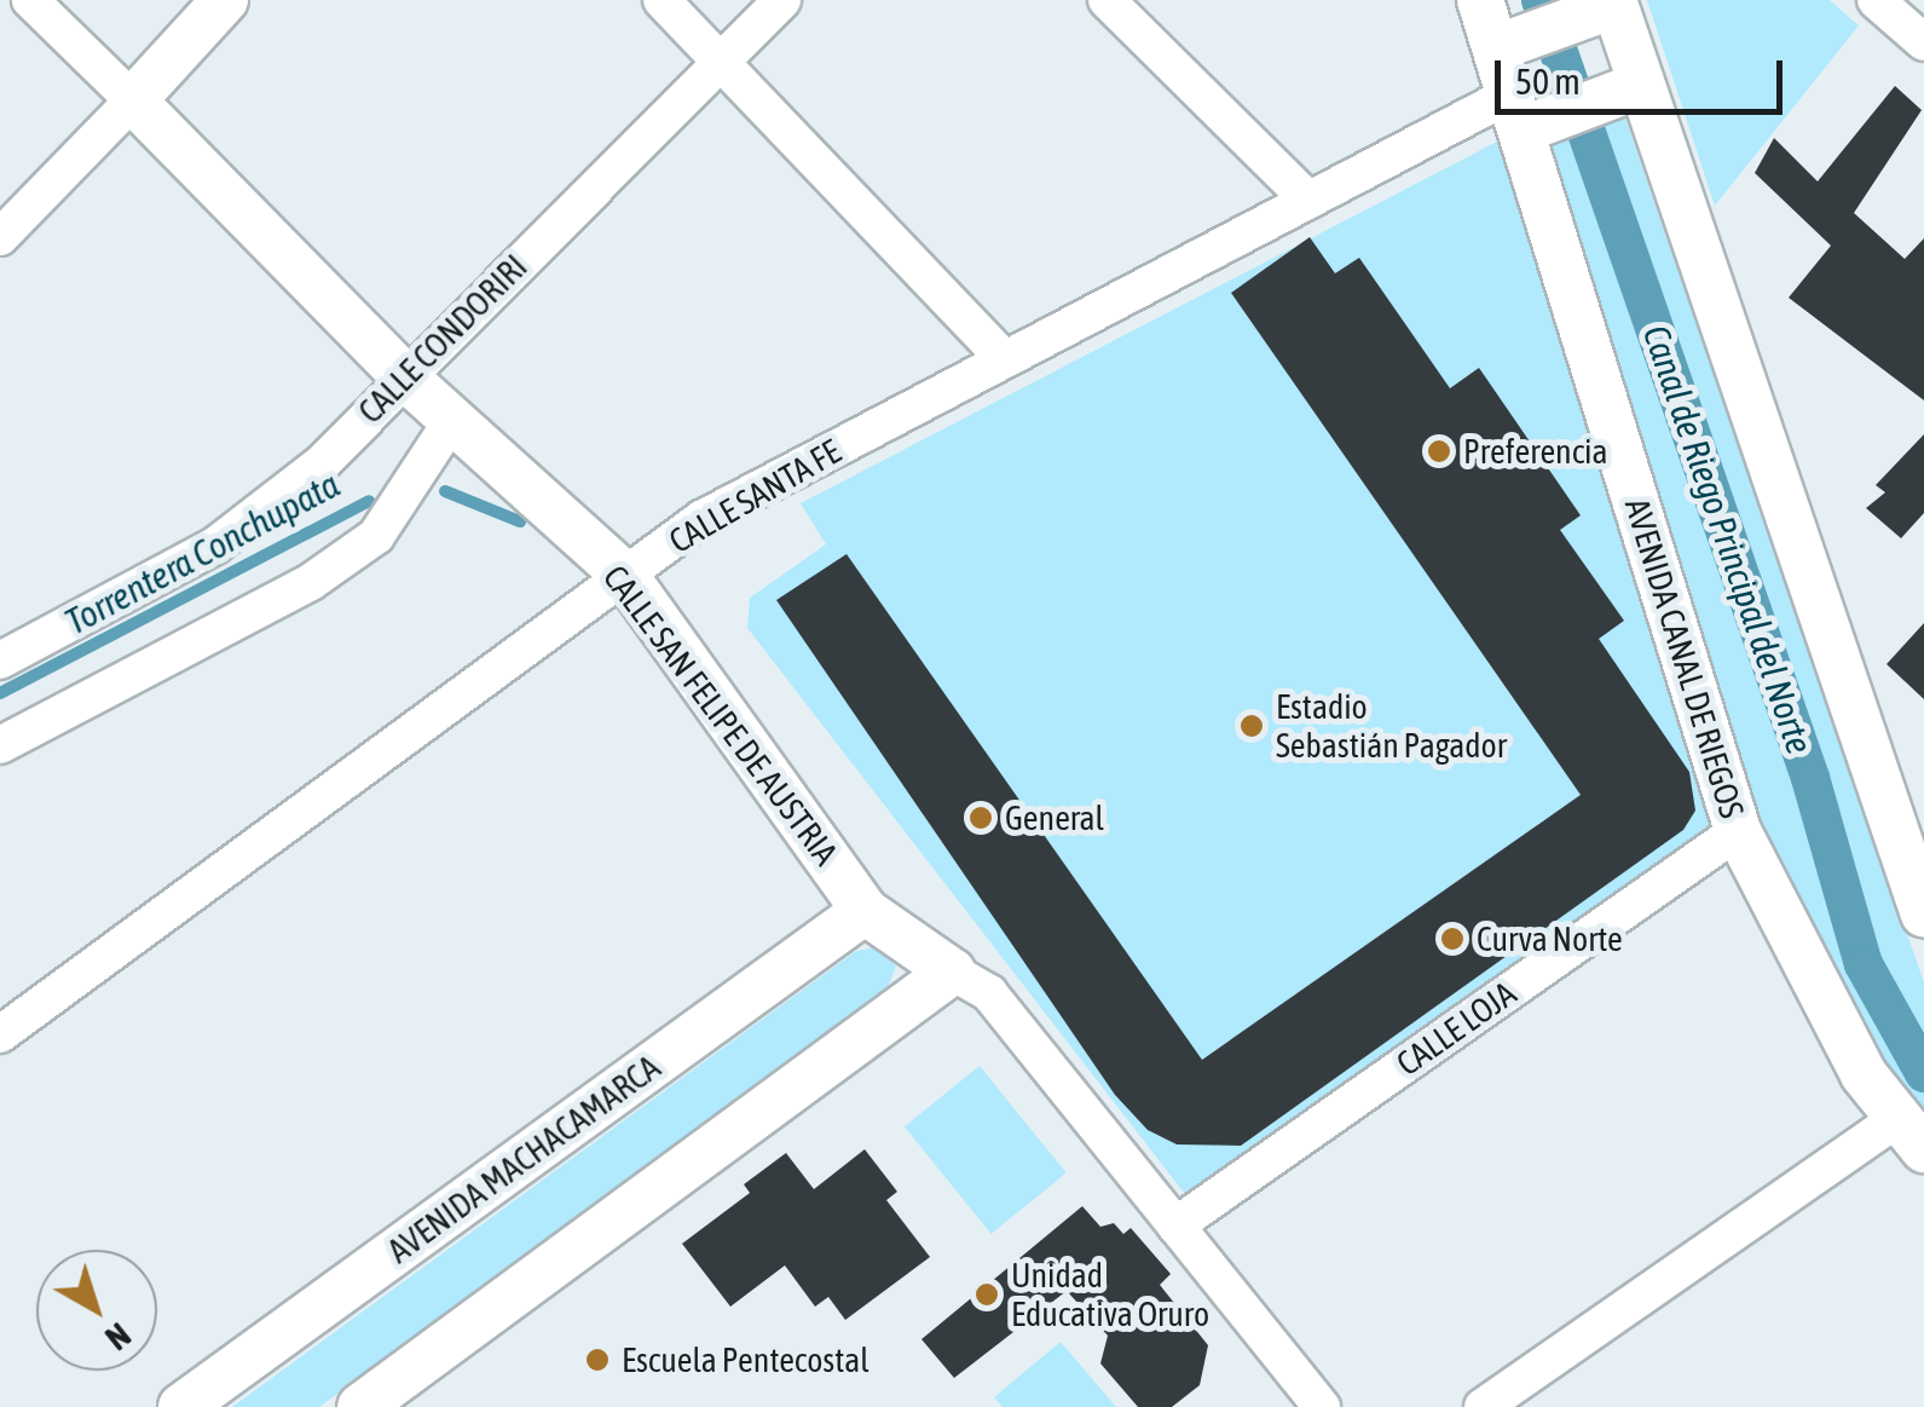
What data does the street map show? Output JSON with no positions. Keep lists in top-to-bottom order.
{
  "streets": {
    "street": [
      "CALLE CONDORIRI",
      "CALLE SANTA FE",
      "AVENIDA CANAL DE RIEGOS",
      "CALLE SAN FELIPE DE AUSTRIA",
      "CALLE LOJA",
      "AVENIDA MACHACAMARCA"
    ]
  },
  "crossings": [
    ["CALLE CONDORIRI", "CALLE SAN FELIPE DE AUSTRIA"],
    ["CALLE SANTA FE", "AVENIDA CANAL DE RIEGOS"],
    ["CALLE SANTA FE", "CALLE SAN FELIPE DE AUSTRIA"],
    ["AVENIDA CANAL DE RIEGOS", "CALLE LOJA"],
    ["CALLE SAN FELIPE DE AUSTRIA", "CALLE LOJA"],
    ["CALLE SAN FELIPE DE AUSTRIA", "AVENIDA MACHACAMARCA"]
  ],
  "water": ["Canal de Riego Principal del Norte", "Torrentera Conchupata"],
  "places": [
    "Preferencia",
    "Estadio Sebastián Pagador",
    "General",
    "Curva Norte",
    "Unidad Educativa Oruro",
    "Escuela Pentecostal"
  ],
  "scale_bar": "50 m",
  "north": "bottom right"
}
